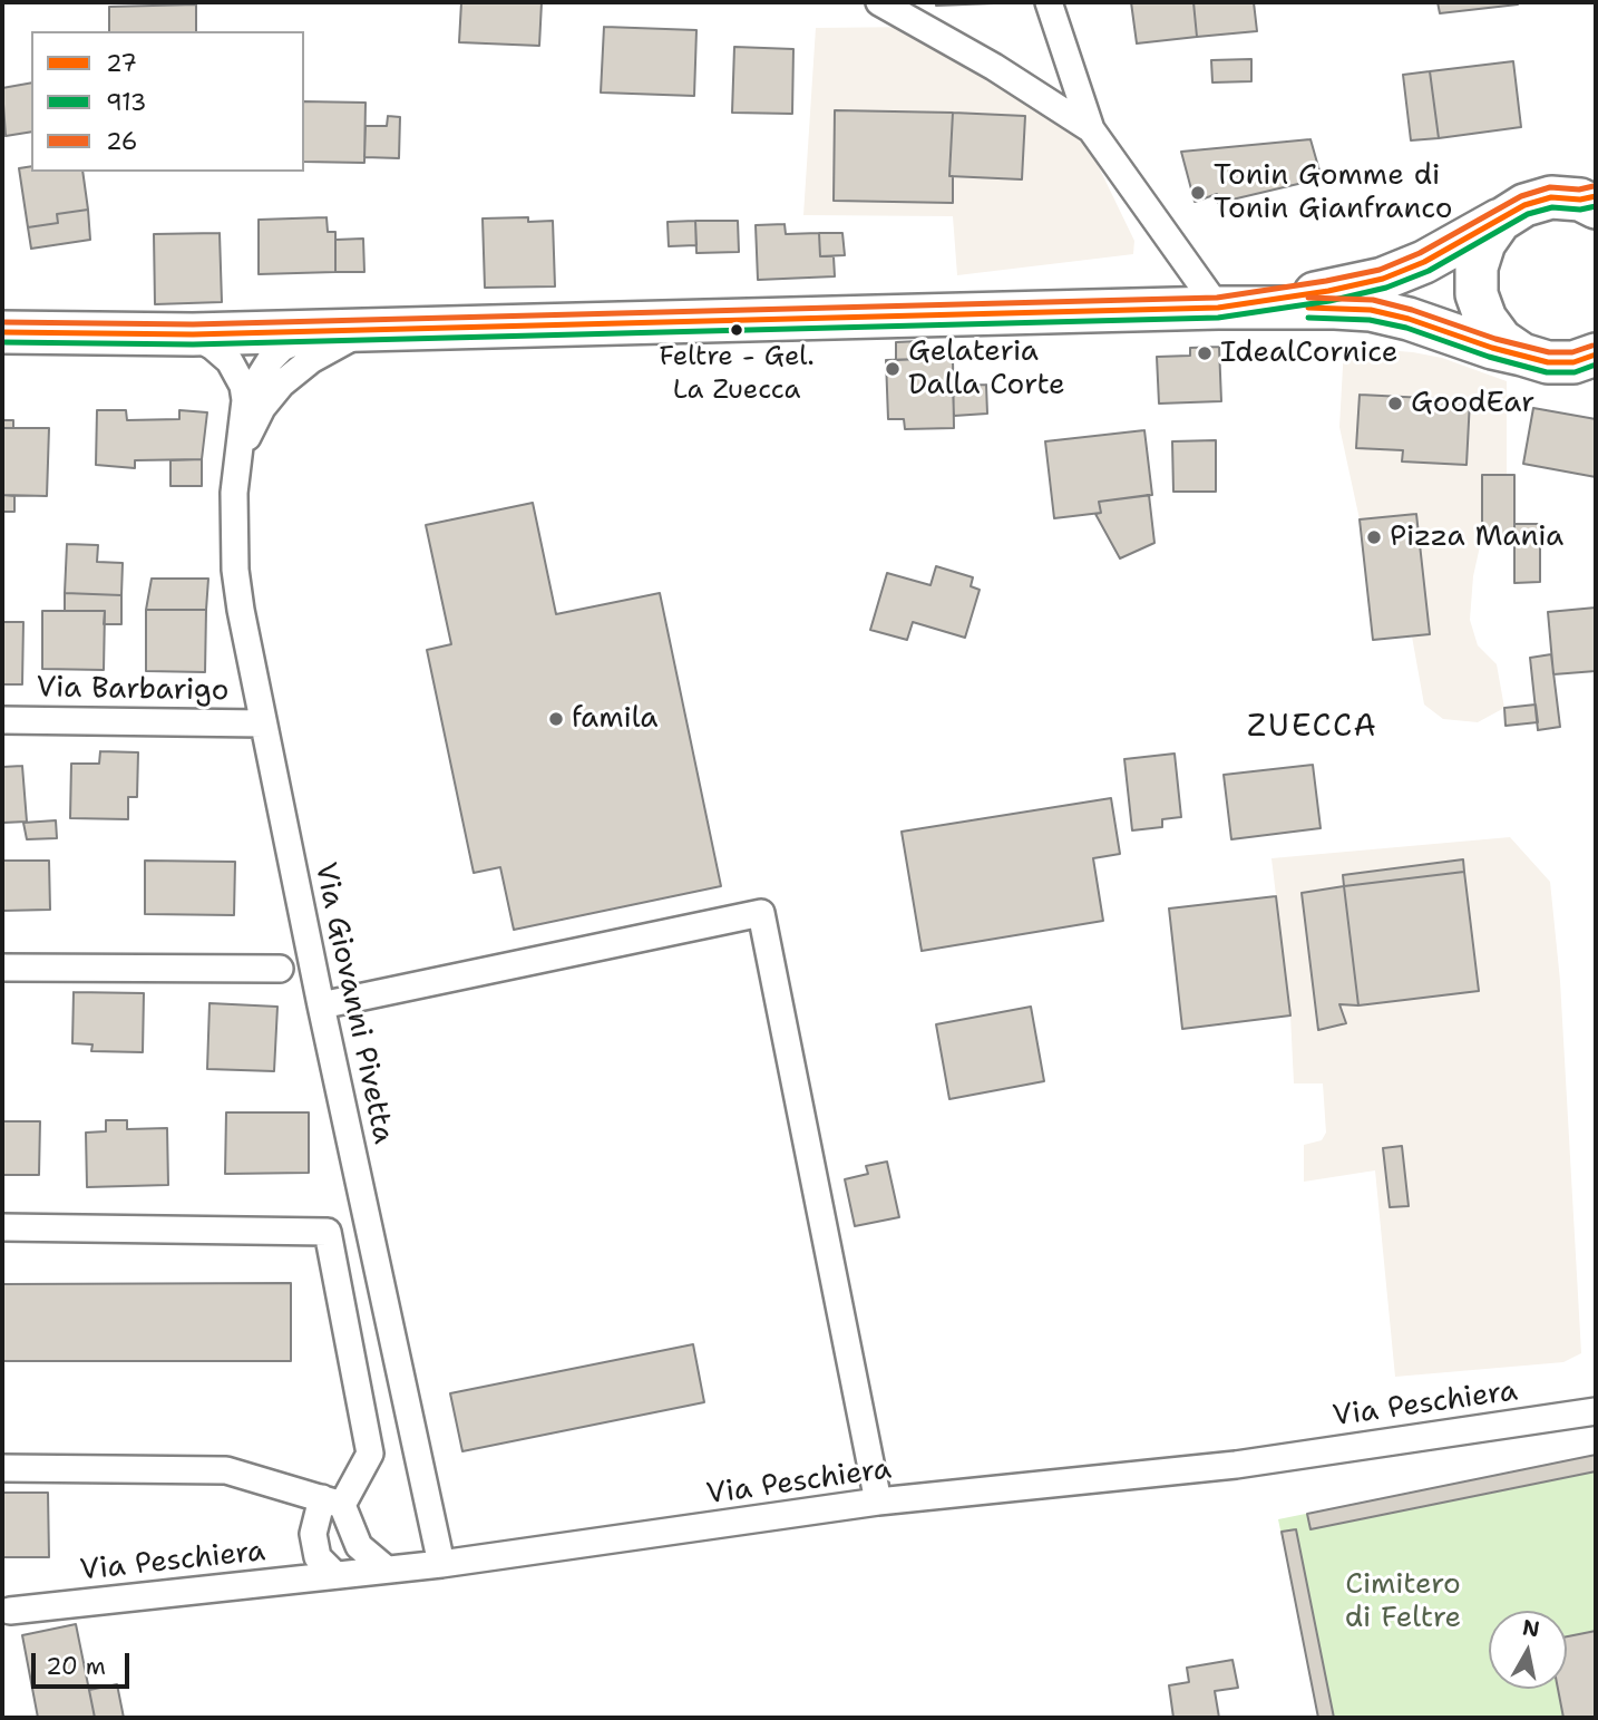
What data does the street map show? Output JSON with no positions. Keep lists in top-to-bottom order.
{
  "streets": {
    "street": ["Via Barbarigo", "Via Giovanni Pivetta", "Via Peschiera"]
  },
  "crossings": [
    ["Via Barbarigo", "Via Giovanni Pivetta"],
    ["Via Giovanni Pivetta", "Via Peschiera"]
  ],
  "districts": ["ZUECCA"],
  "parks": ["Cimitero di Feltre"],
  "places": [
    "Tonin Gomme di Tonin Gianfranco",
    "Feltre - Gel. La Zuecca",
    "IdealCornice",
    "Gelateria Dalla Corte",
    "GoodEar",
    "Pizza Mania",
    "famila"
  ],
  "lines": ["transit line 26", "transit line 27", "transit line 913"],
  "legend": ["27", "913", "26"],
  "scale_bar": "20 m",
  "north": "top"
}
